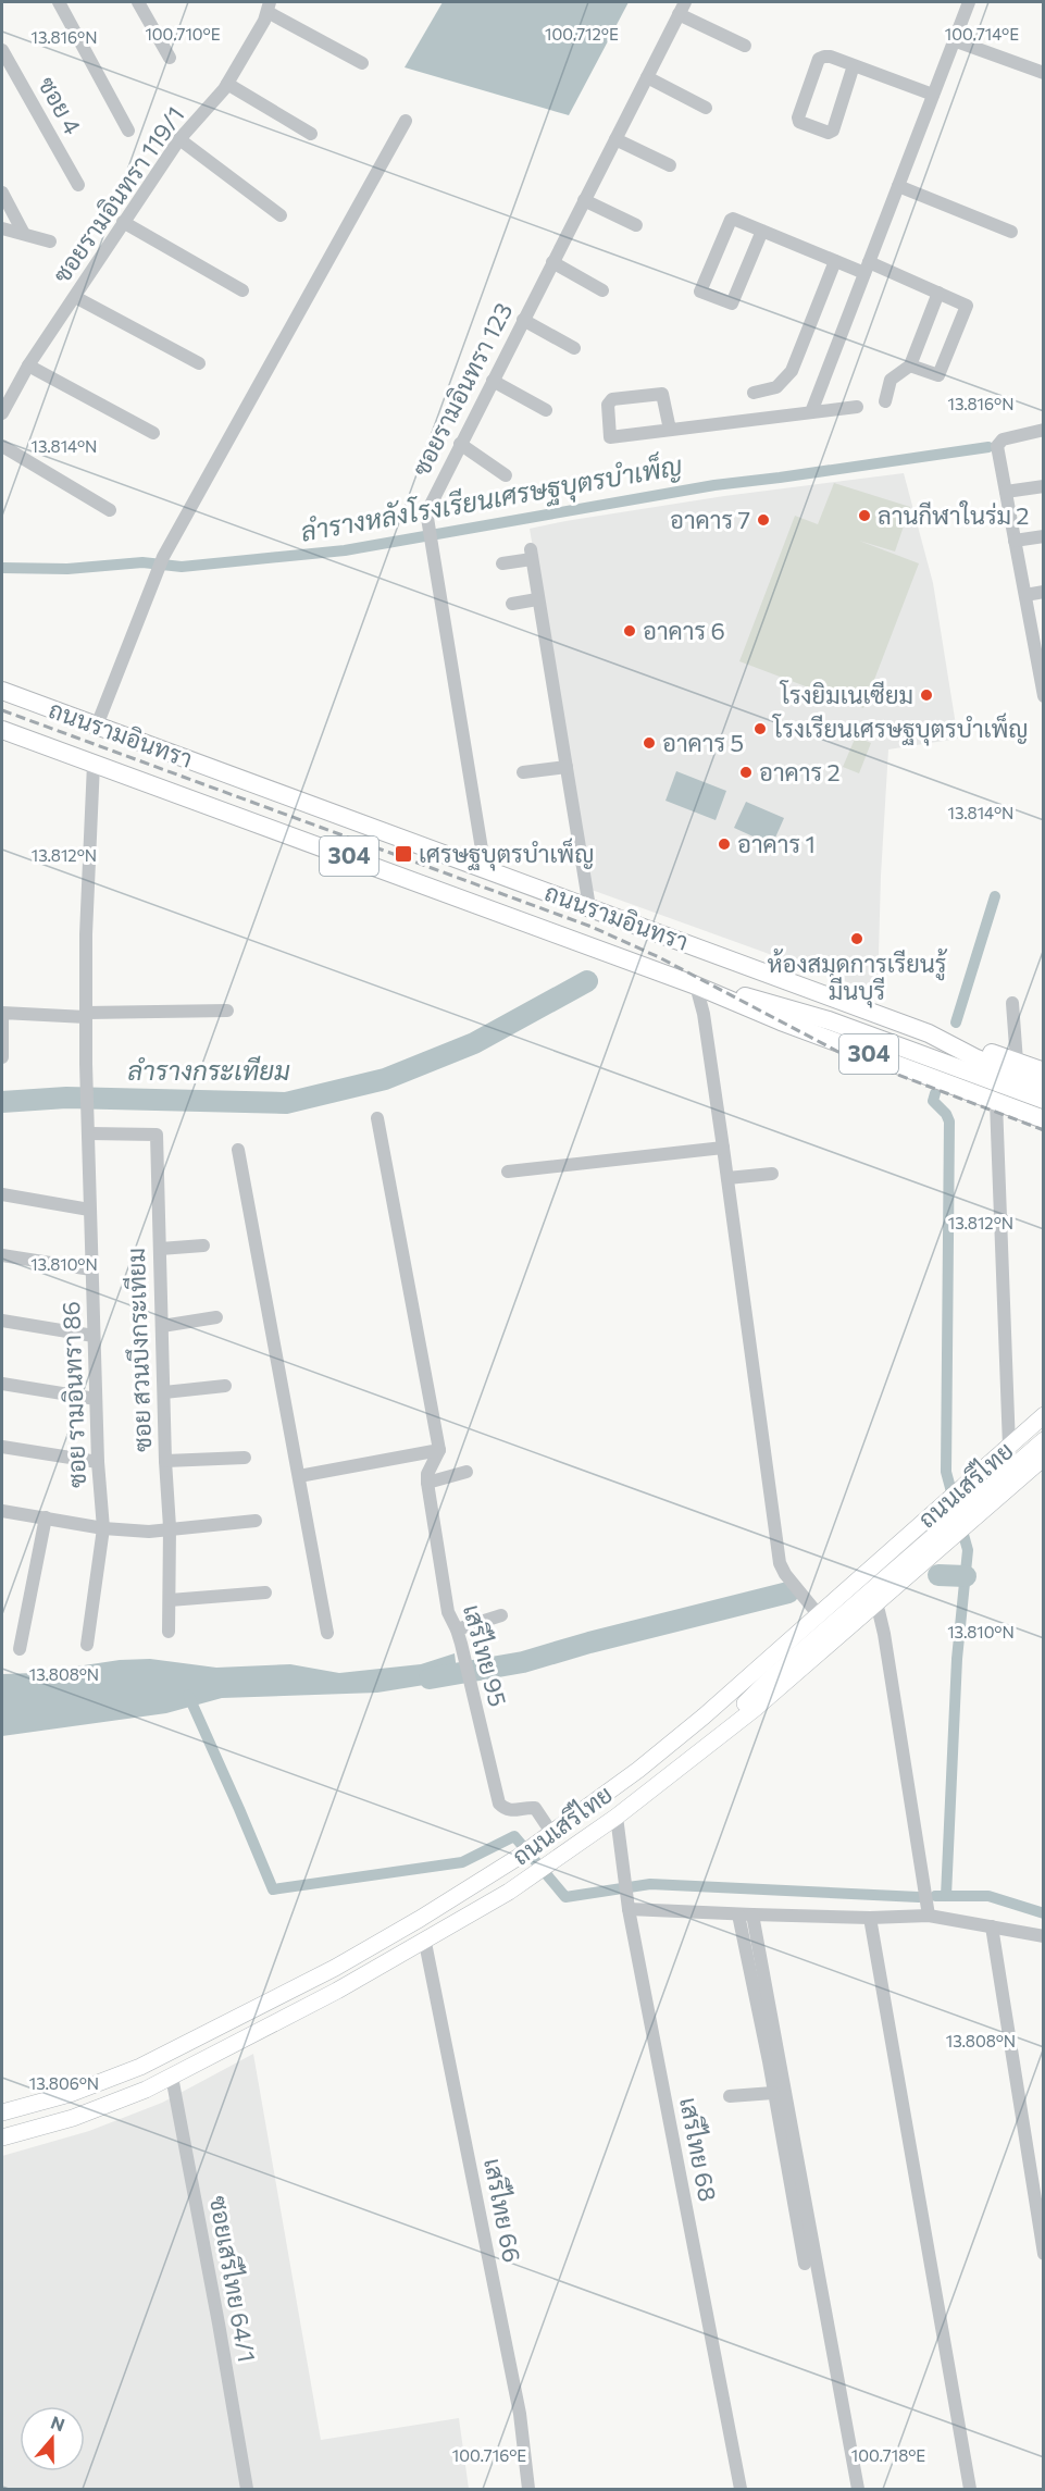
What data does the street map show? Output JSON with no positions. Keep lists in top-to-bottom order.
{
  "streets": {
    "highway": ["ถนนรามอินทรา", "304"],
    "main road": ["ถนนเสรีไทย"],
    "street": [
      "ซอย 4",
      "ซอยรามอินทรา 119/1",
      "ซอยรามอินทรา 123",
      "ซอย สวนบึงกระเทียม",
      "ซอย รามอินทรา 86",
      "เสรีไทย 95",
      "เสรีไทย 68",
      "เสรีไทย 66",
      "ซอยเสรีไทย 64/1"
    ]
  },
  "crossings": [
    ["ซอยรามอินทรา 123", "ถนนรามอินทรา"],
    ["ถนนรามอินทรา", "ซอย รามอินทรา 86"],
    ["ซอย สวนบึงกระเทียม", "ซอย รามอินทรา 86"],
    ["ถนนเสรีไทย", "เสรีไทย 95"],
    ["ถนนเสรีไทย", "เสรีไทย 68"],
    ["ถนนเสรีไทย", "เสรีไทย 66"],
    ["ถนนเสรีไทย", "ซอยเสรีไทย 64/1"]
  ],
  "water": ["ลำรางหลังโรงเรียนเศรษฐบุตรบำเพ็ญ", "ลำรางกระเทียม"],
  "places": {
    "other": [
      "ลานกีฬาในร่ม 2",
      "อาคาร 7",
      "อาคาร 6",
      "โรงยิมเนเซียม",
      "โรงเรียนเศรษฐบุตรบำเพ็ญ",
      "อาคาร 5",
      "อาคาร 2",
      "อาคาร 1",
      "ห้องสมุดการเรียนรู้ มีนบุรี"
    ],
    "transit": ["เศรษฐบุตรบำเพ็ญ"]
  },
  "north": "top",
  "coordinates": [
    "100.710°E",
    "100.712°E",
    "100.714°E",
    "13.816°N",
    "13.814°N",
    "13.812°N",
    "13.810°N",
    "13.808°N",
    "13.806°N",
    "100.716°E",
    "100.718°E"
  ]
}
